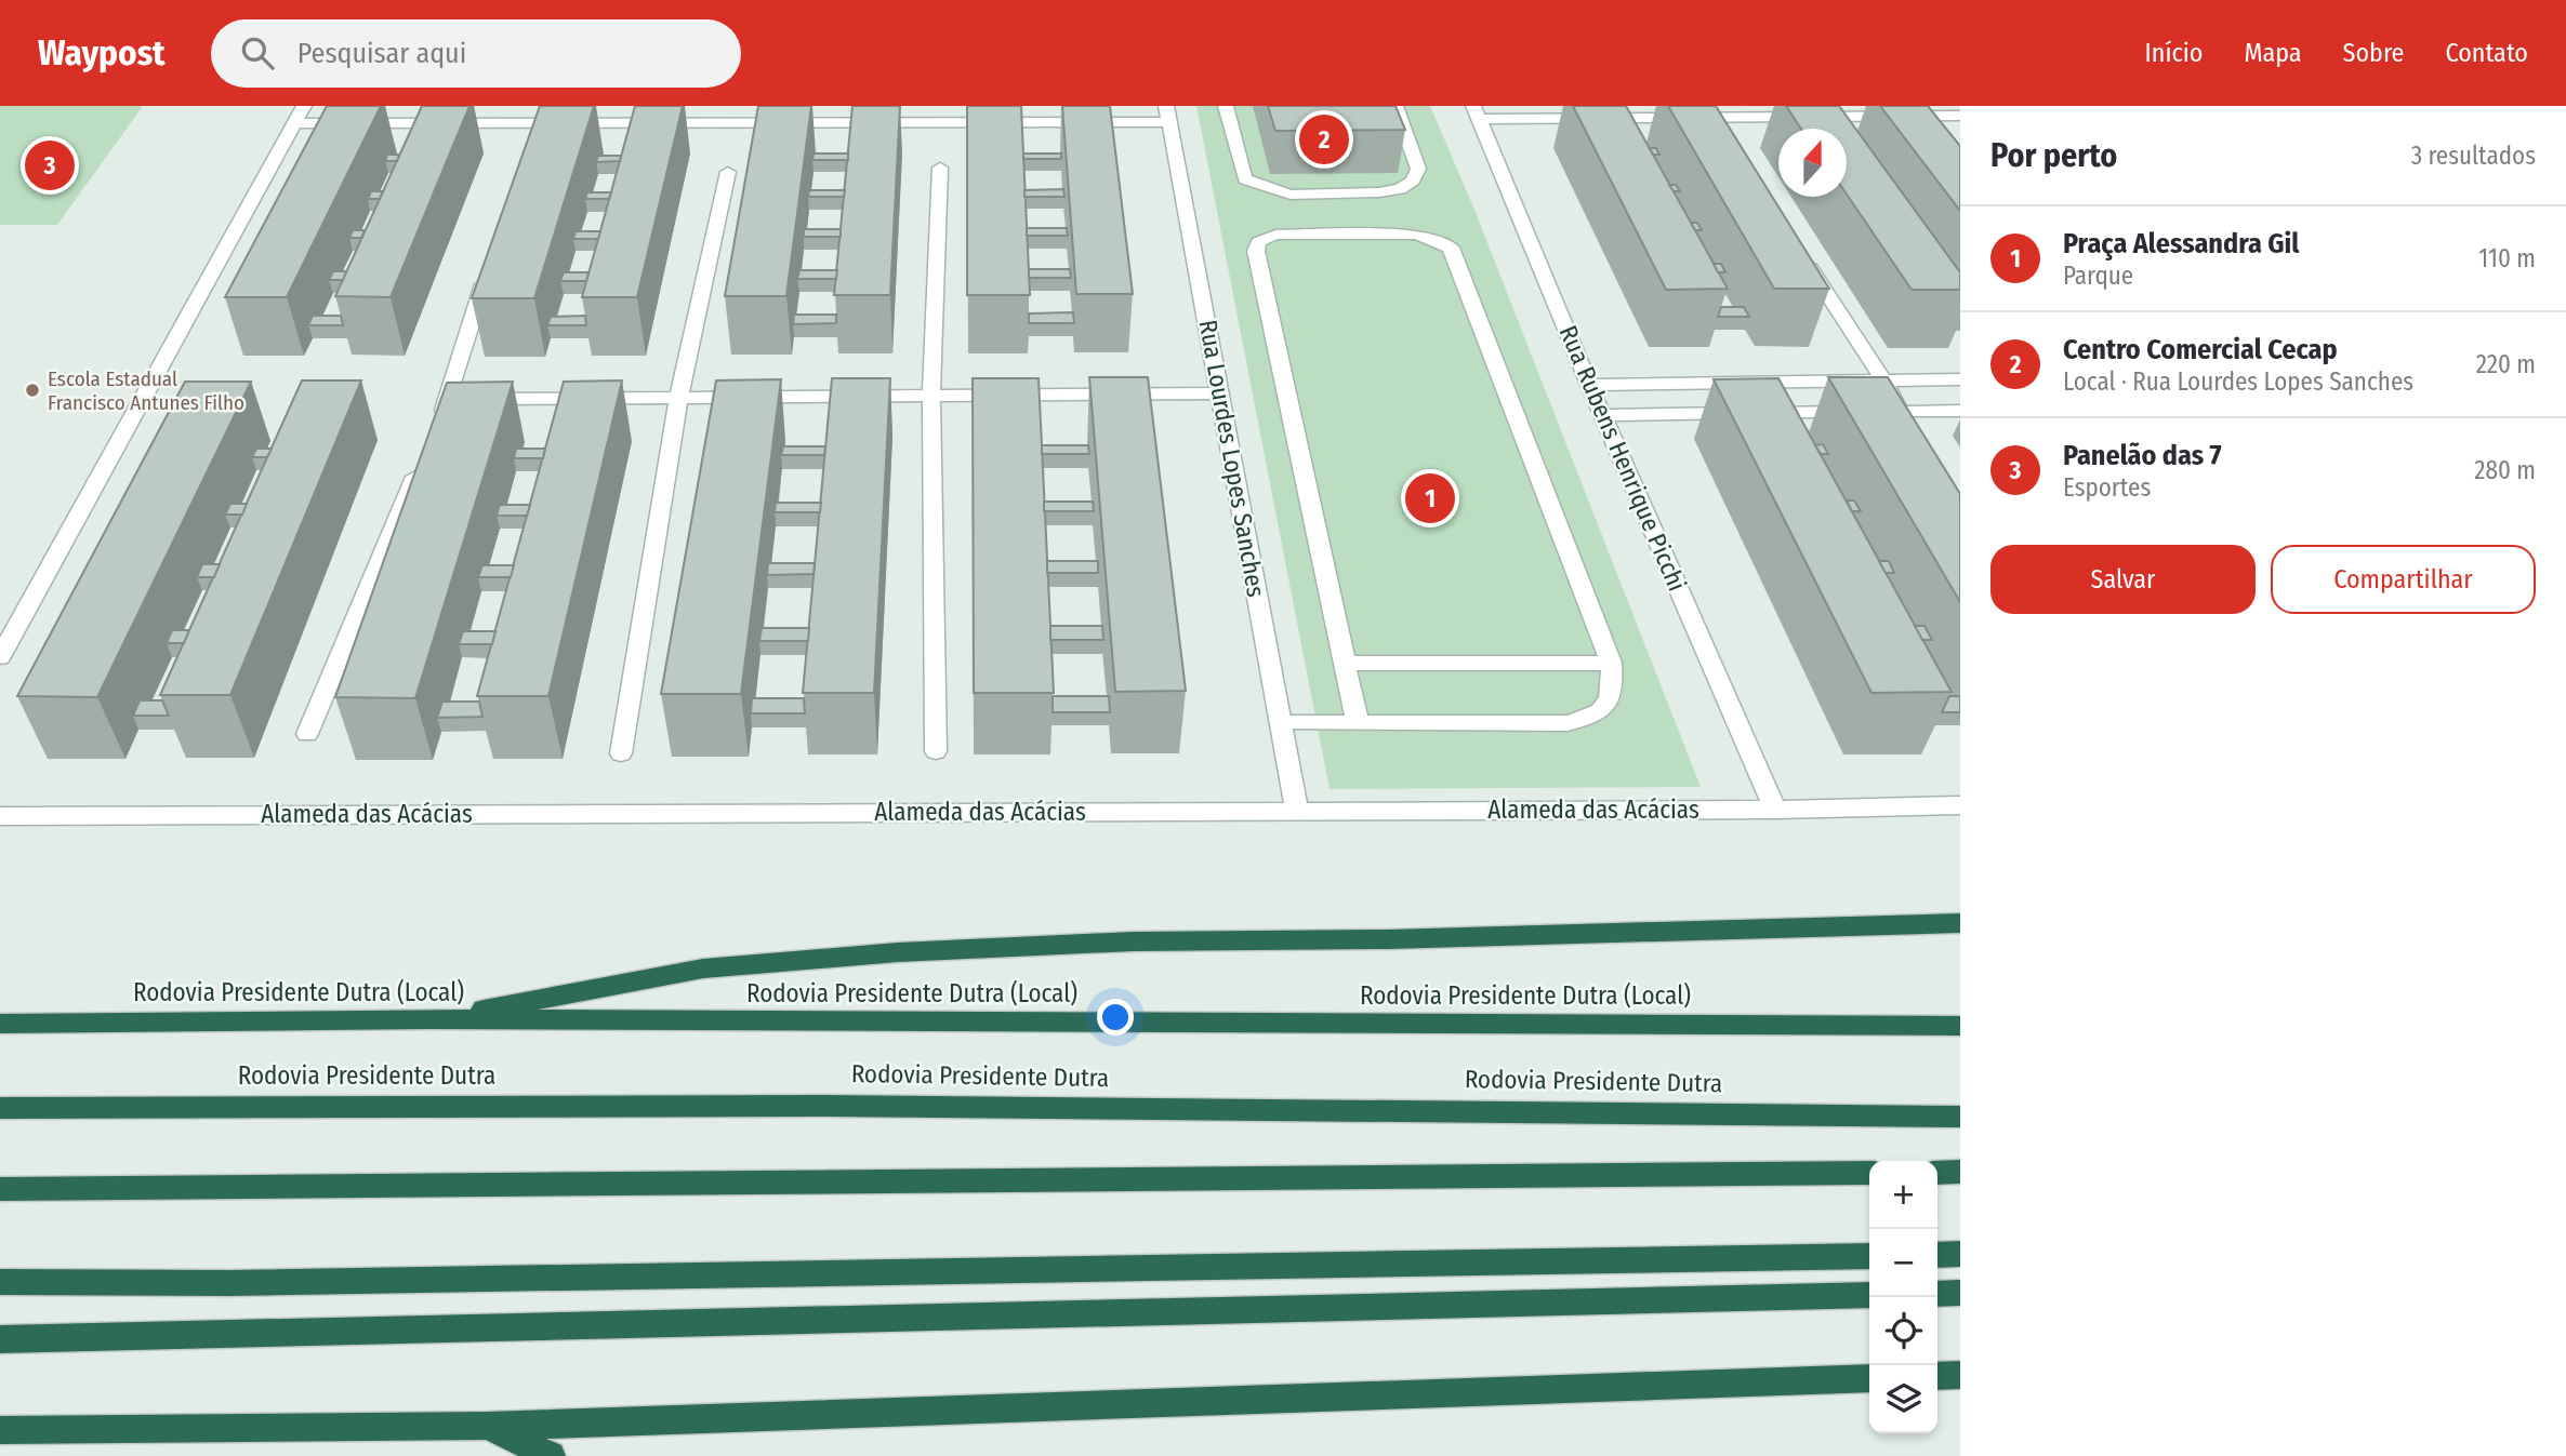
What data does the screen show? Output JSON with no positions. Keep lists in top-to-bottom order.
{
  "streets": {
    "highway": ["Rodovia Presidente Dutra (Local)", "Rodovia Presidente Dutra"],
    "street": ["Rua Lourdes Lopes Sanches", "Rua Rubens Henrique Picchi", "Alameda das Acácias"]
  },
  "crossings": [
    ["Rua Lourdes Lopes Sanches", "Alameda das Acácias"],
    ["Rua Rubens Henrique Picchi", "Alameda das Acácias"]
  ],
  "places": ["Escola Estadual Francisco Antunes Filho"],
  "north": "top",
  "page": {
    "header": "Waypost",
    "search": "Pesquisar aqui",
    "nav": [
      "Início",
      "Mapa",
      "Sobre",
      "Contato"
    ],
    "heading": ["Por perto", "3 resultados"],
    "pins": ["2", "3", "1"],
    "list": [
      {
        "mark": "1",
        "name": "Praça Alessandra Gil",
        "note": "Parque",
        "value": "110 m"
      },
      {
        "mark": "2",
        "name": "Centro Comercial Cecap",
        "note": "Local · Rua Lourdes Lopes Sanches",
        "value": "220 m"
      },
      {
        "mark": "3",
        "name": "Panelão das 7",
        "note": "Esportes",
        "value": "280 m"
      }
    ],
    "buttons": ["Salvar", "Compartilhar"],
    "map_buttons": ["+", "−"]
  }
}
